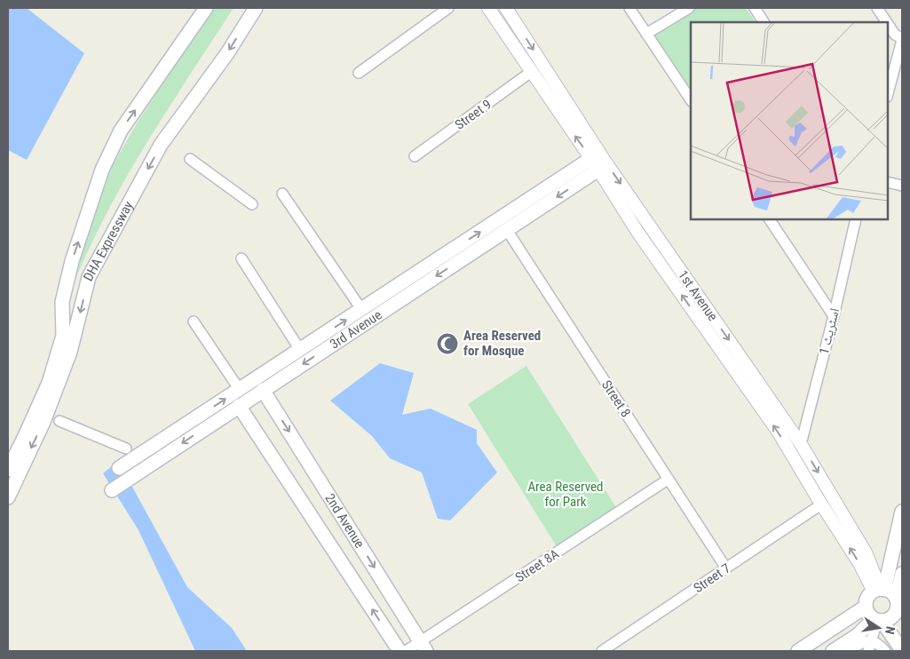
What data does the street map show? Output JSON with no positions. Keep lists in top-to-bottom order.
{
  "streets": {
    "main road": ["DHA Expressway", "3rd Avenue", "2nd Avenue"],
    "street": [
      "Street 9",
      "1st Avenue",
      "اسٹریٹ 1",
      "Street 8",
      "Street 8A",
      "Street 7"
    ]
  },
  "crossings": [
    ["1st Avenue", "اسٹریٹ 1"],
    ["3rd Avenue", "Street 8"],
    ["3rd Avenue", "2nd Avenue"],
    ["Street 8", "Street 8A"],
    ["Street 8", "Street 7"],
    ["2nd Avenue", "Street 8A"]
  ],
  "parks": ["Area Reserved for Park"],
  "places": {
    "mosque": ["Area Reserved for Mosque"]
  },
  "north": "right"
}
